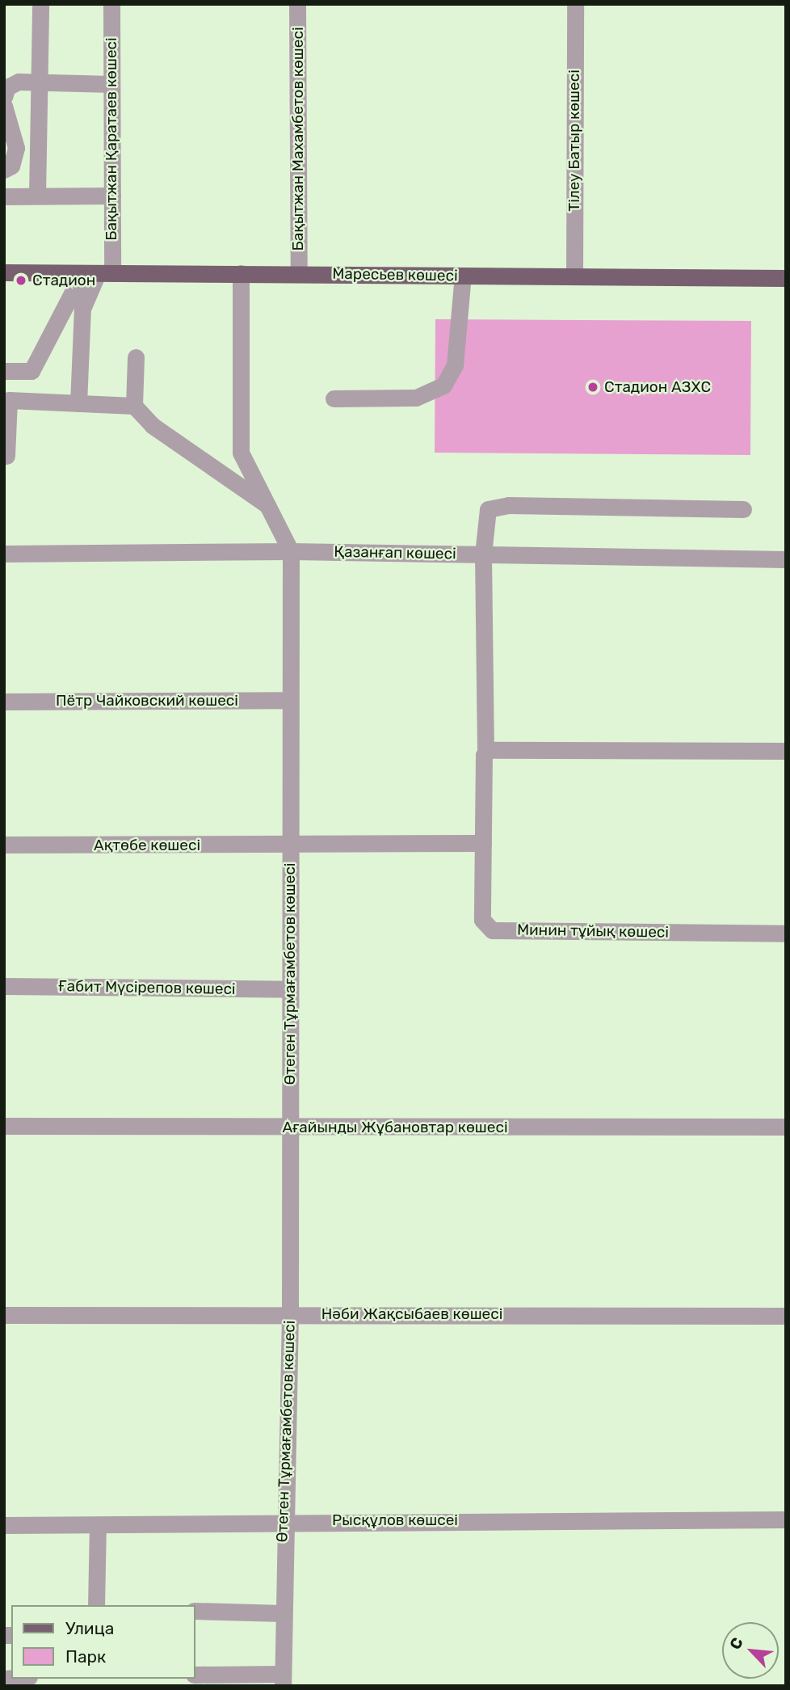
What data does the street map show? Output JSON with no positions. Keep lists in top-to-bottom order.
{
  "streets": {
    "main road": ["Маресьев көшесі"],
    "street": [
      "Бақытжан Қаратаев көшесі",
      "Бақытжан Махамбетов көшесі",
      "Тілеу Батыр көшесі",
      "Қазанғап көшесі",
      "Пётр Чайковский көшесі",
      "Ақтөбе көшесі",
      "Минин тұйық көшесі",
      "Өтеген Тұрмағамбетов көшесі",
      "Ғабит Мүсірепов көшесі",
      "Ағайынды Жұбановтар көшесі",
      "Нәби Жақсыбаев көшесі",
      "Рысқұлов көшсеі"
    ]
  },
  "crossings": [
    ["Бақытжан Қаратаев көшесі", "Маресьев көшесі"],
    ["Бақытжан Махамбетов көшесі", "Маресьев көшесі"],
    ["Тілеу Батыр көшесі", "Маресьев көшесі"],
    ["Маресьев көшесі", "Өтеген Тұрмағамбетов көшесі"],
    ["Қазанғап көшесі", "Минин тұйық көшесі"],
    ["Қазанғап көшесі", "Өтеген Тұрмағамбетов көшесі"],
    ["Пётр Чайковский көшесі", "Өтеген Тұрмағамбетов көшесі"],
    ["Ақтөбе көшесі", "Өтеген Тұрмағамбетов көшесі"],
    ["Өтеген Тұрмағамбетов көшесі", "Ғабит Мүсірепов көшесі"],
    ["Өтеген Тұрмағамбетов көшесі", "Ағайынды Жұбановтар көшесі"],
    ["Өтеген Тұрмағамбетов көшесі", "Нәби Жақсыбаев көшесі"],
    ["Өтеген Тұрмағамбетов көшесі", "Рысқұлов көшсеі"]
  ],
  "places": ["Стадион", "Стадион АЗХС"],
  "legend": ["Улица", "Парк"],
  "north": "top left"
}
